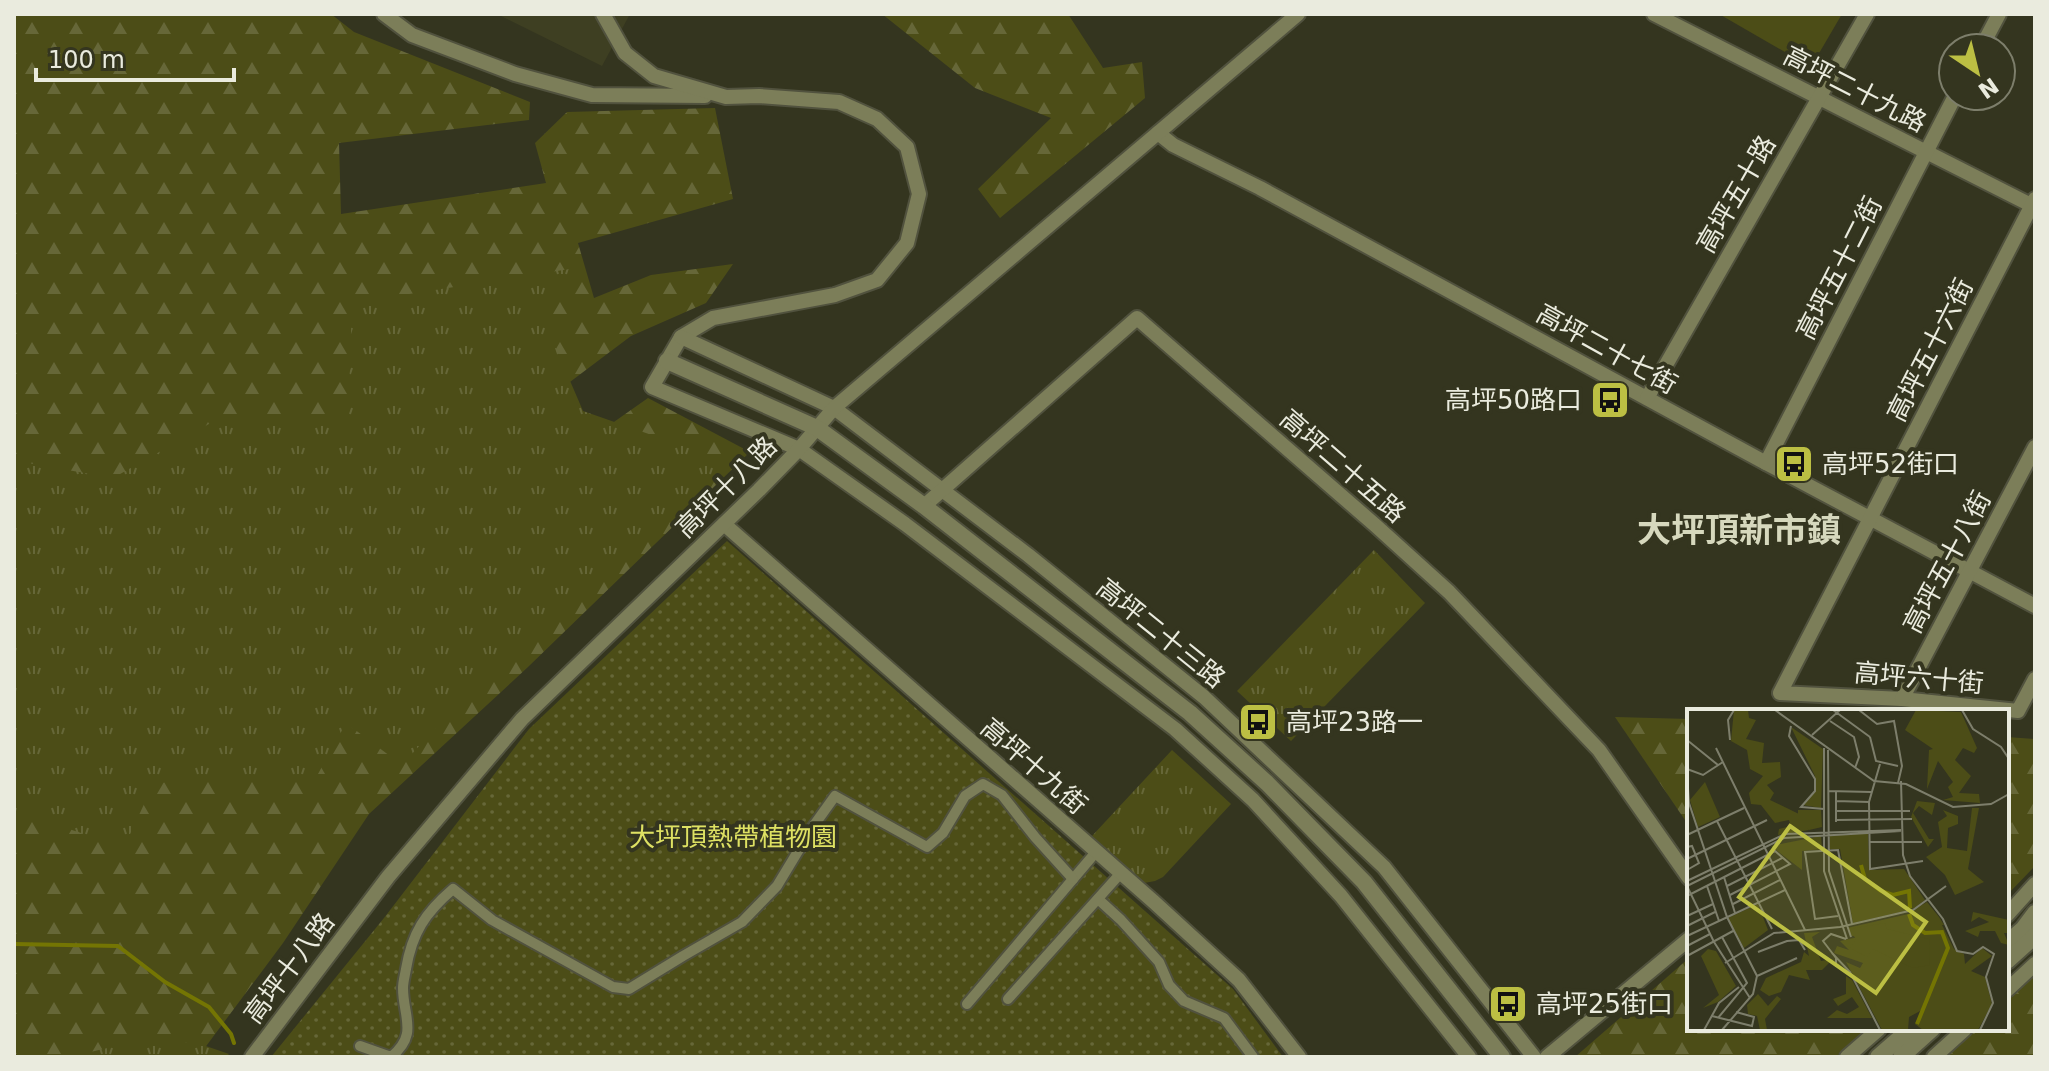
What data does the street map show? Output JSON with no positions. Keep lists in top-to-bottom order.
{
  "streets": {
    "street": [
      "高坪二十九路",
      "高坪五十路",
      "高坪五十二街",
      "高坪二十七街",
      "高坪五十六街",
      "高坪二十五路",
      "高坪十八路",
      "高坪五十八街",
      "高坪二十三路",
      "高坪六十街",
      "高坪十九街"
    ]
  },
  "crossings": [
    ["高坪二十九路", "高坪五十路"],
    ["高坪二十九路", "高坪五十二街"],
    ["高坪二十九路", "高坪五十六街"],
    ["高坪五十路", "高坪二十七街"],
    ["高坪五十二街", "高坪二十七街"],
    ["高坪二十七街", "高坪五十六街"],
    ["高坪二十七街", "高坪十八路"],
    ["高坪二十七街", "高坪五十八街"],
    ["高坪五十六街", "高坪六十街"],
    ["高坪二十五路", "高坪二十三路"],
    ["高坪十八路", "高坪二十三路"],
    ["高坪十八路", "高坪十九街"],
    ["高坪五十八街", "高坪六十街"]
  ],
  "districts": ["大坪頂新市鎮"],
  "parks": ["大坪頂熱帶植物園"],
  "places": {
    "bus stop": [
      "高坪50路口",
      "高坪52街口",
      "高坪23路一",
      "高坪25街口"
    ]
  },
  "scale_bar": "100 m",
  "north": "bottom right"
}
